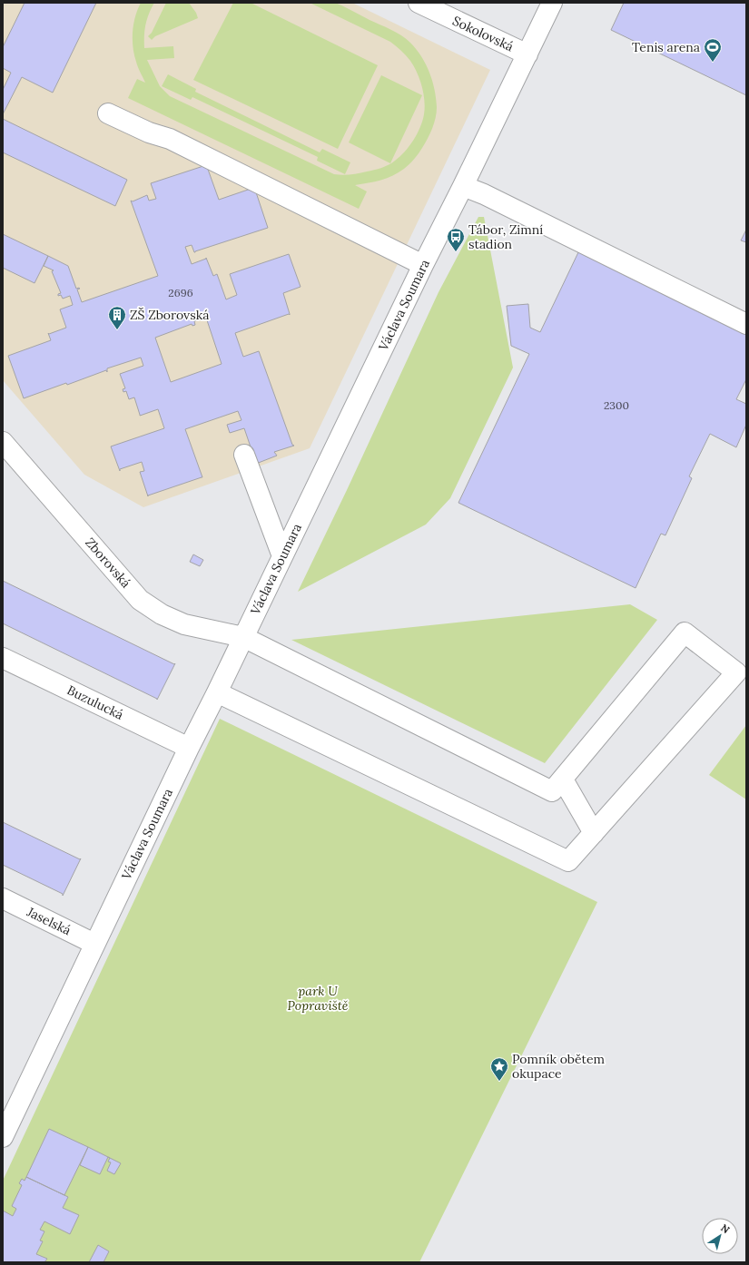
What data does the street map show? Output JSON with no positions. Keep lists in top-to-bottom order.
{
  "streets": {
    "street": [
      "Sokolovská",
      "Václava Soumara",
      "Zborovská",
      "Buzulucká",
      "Jaselská"
    ]
  },
  "crossings": [
    ["Sokolovská", "Václava Soumara"],
    ["Václava Soumara", "Zborovská"],
    ["Václava Soumara", "Buzulucká"],
    ["Václava Soumara", "Jaselská"]
  ],
  "parks": ["park U Popraviště"],
  "places": {
    "sports": ["Tenis arena"],
    "bus stop": ["Tábor, Zimní stadion"],
    "building": ["ZŠ Zborovská"],
    "place": ["Pomník obětem okupace"]
  },
  "house_numbers": ["2696", "2300"],
  "north": "top right"
}
